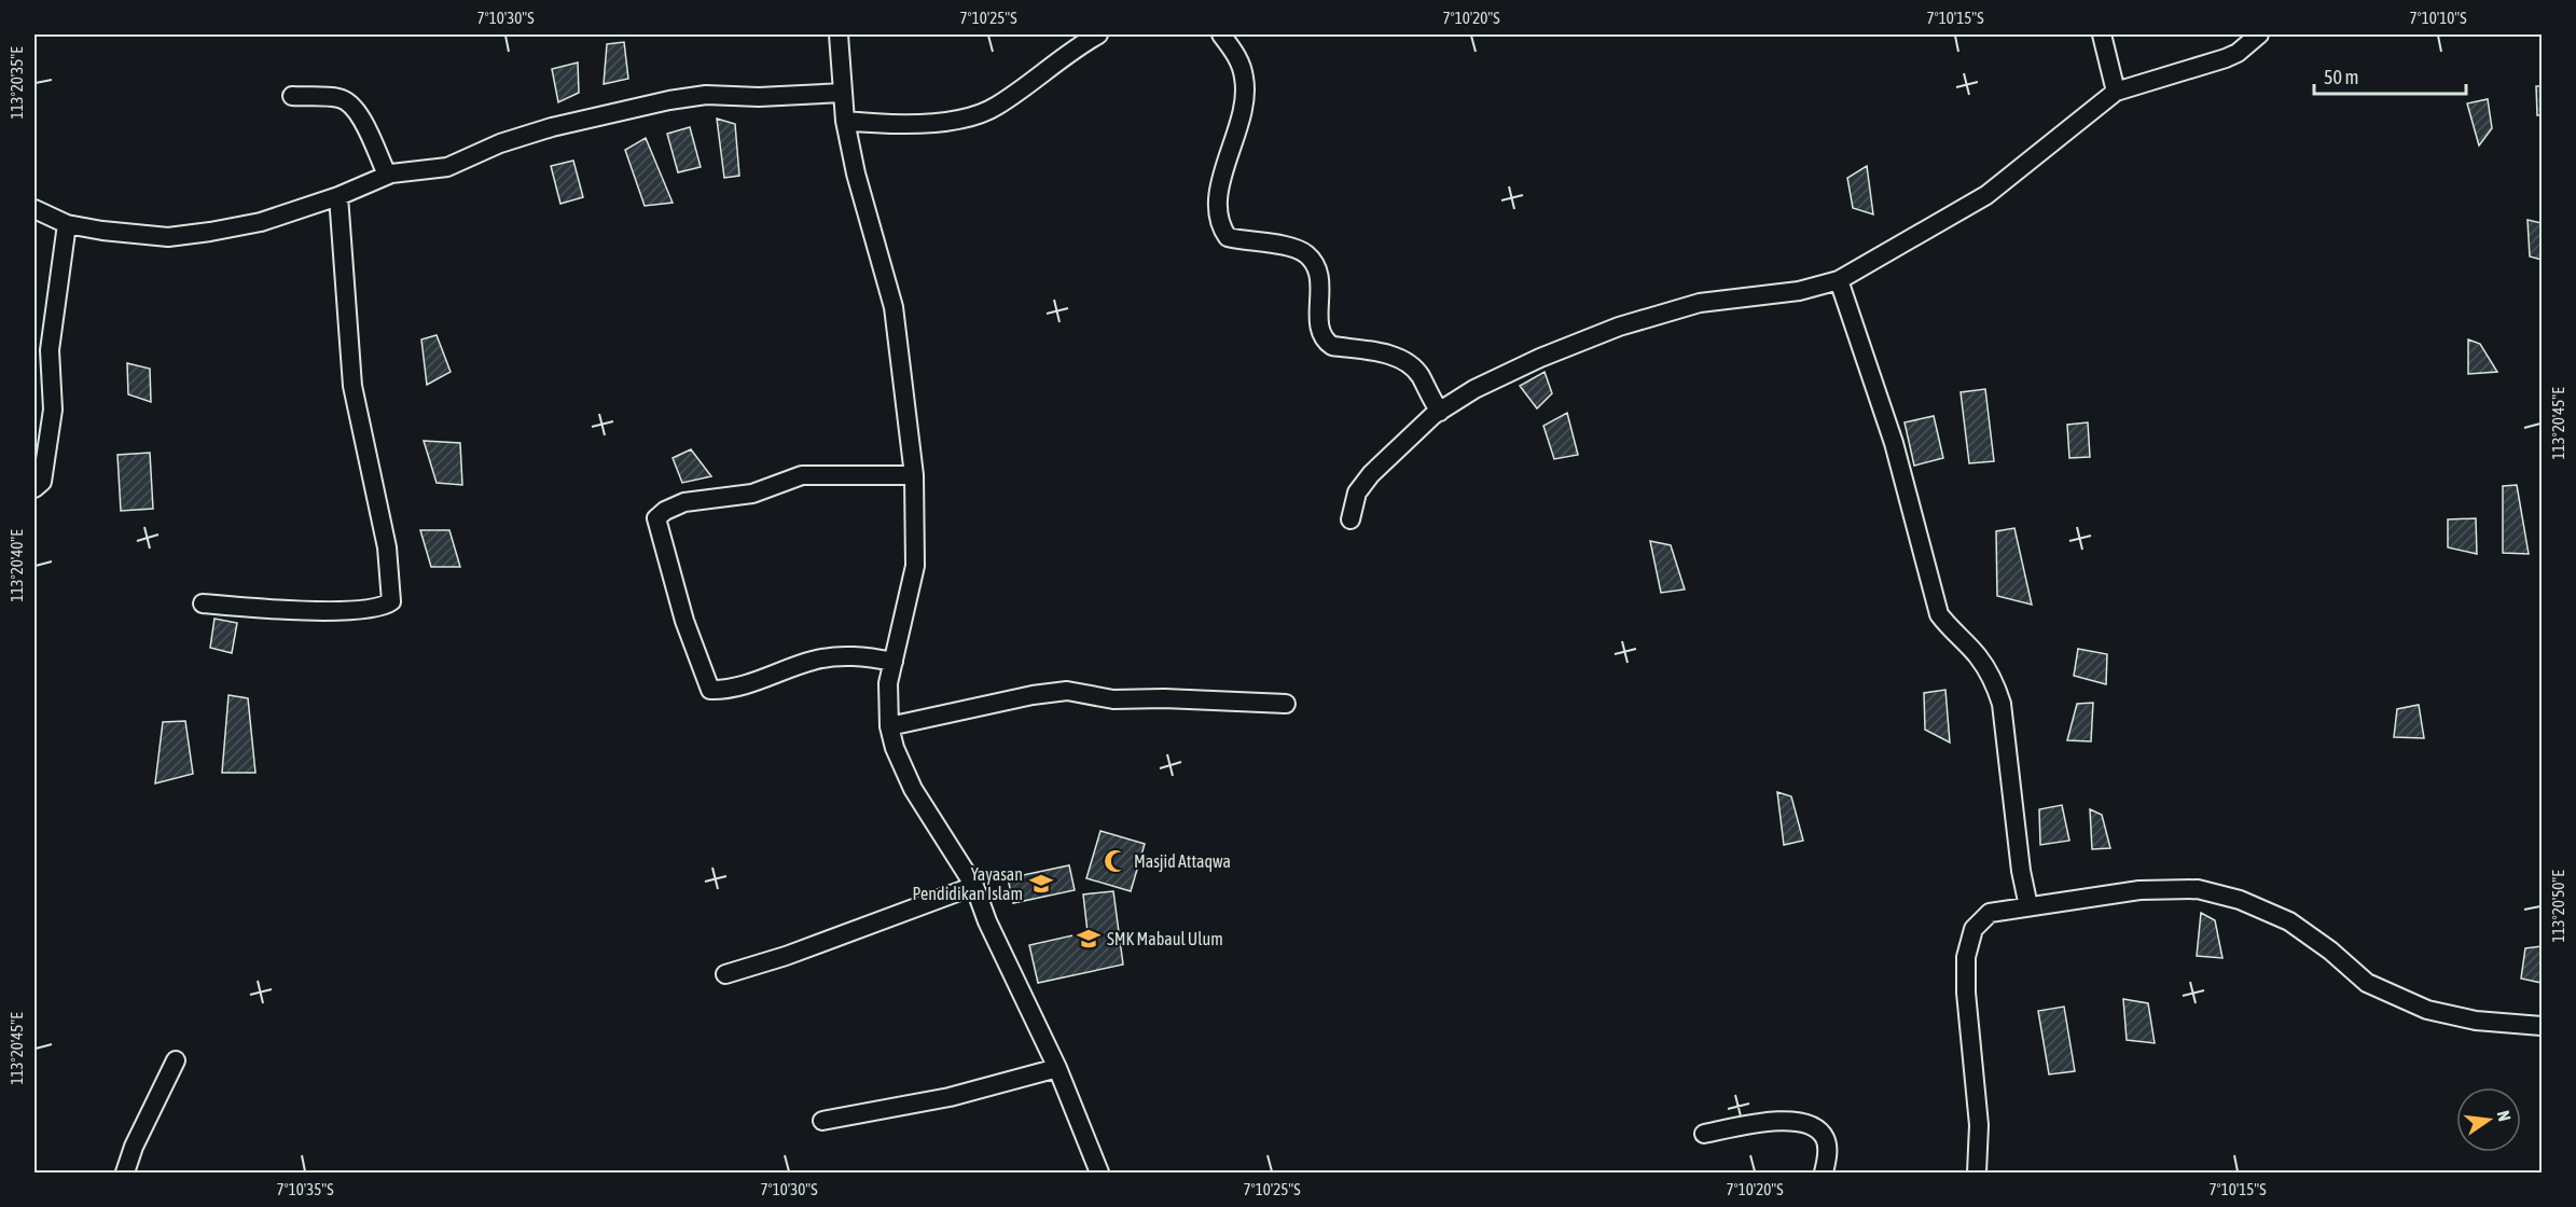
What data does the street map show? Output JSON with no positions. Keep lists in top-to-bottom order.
{
  "places": {
    "mosque": ["Masjid Attaqwa"],
    "school or university": ["Yayasan Pendidikan Islam", "SMK Mabaul Ulum"]
  },
  "scale_bar": "50 m",
  "north": "right",
  "coordinates": [
    "7°10'30\"S",
    "7°10'25\"S",
    "7°10'20\"S",
    "7°10'15\"S",
    "7°10'10\"S",
    "113°20'35\"E",
    "113°20'45\"E",
    "113°20'40\"E",
    "113°20'50\"E",
    "7°10'35\"S"
  ]
}
